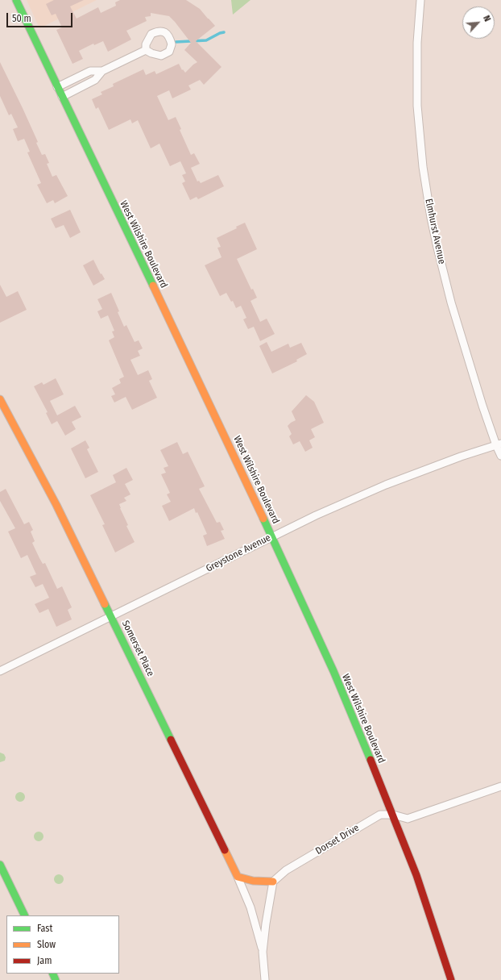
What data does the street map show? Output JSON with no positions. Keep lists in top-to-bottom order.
{
  "streets": {
    "street": [
      "Elmhurst Avenue",
      "West Wilshire Boulevard",
      "Greystone Avenue",
      "Somerset Place",
      "Dorset Drive"
    ]
  },
  "crossings": [
    ["Elmhurst Avenue", "Greystone Avenue"],
    ["West Wilshire Boulevard", "Greystone Avenue"],
    ["West Wilshire Boulevard", "Dorset Drive"],
    ["Greystone Avenue", "Somerset Place"]
  ],
  "legend": ["Fast", "Slow", "Jam"],
  "scale_bar": "50 m",
  "north": "top right"
}
